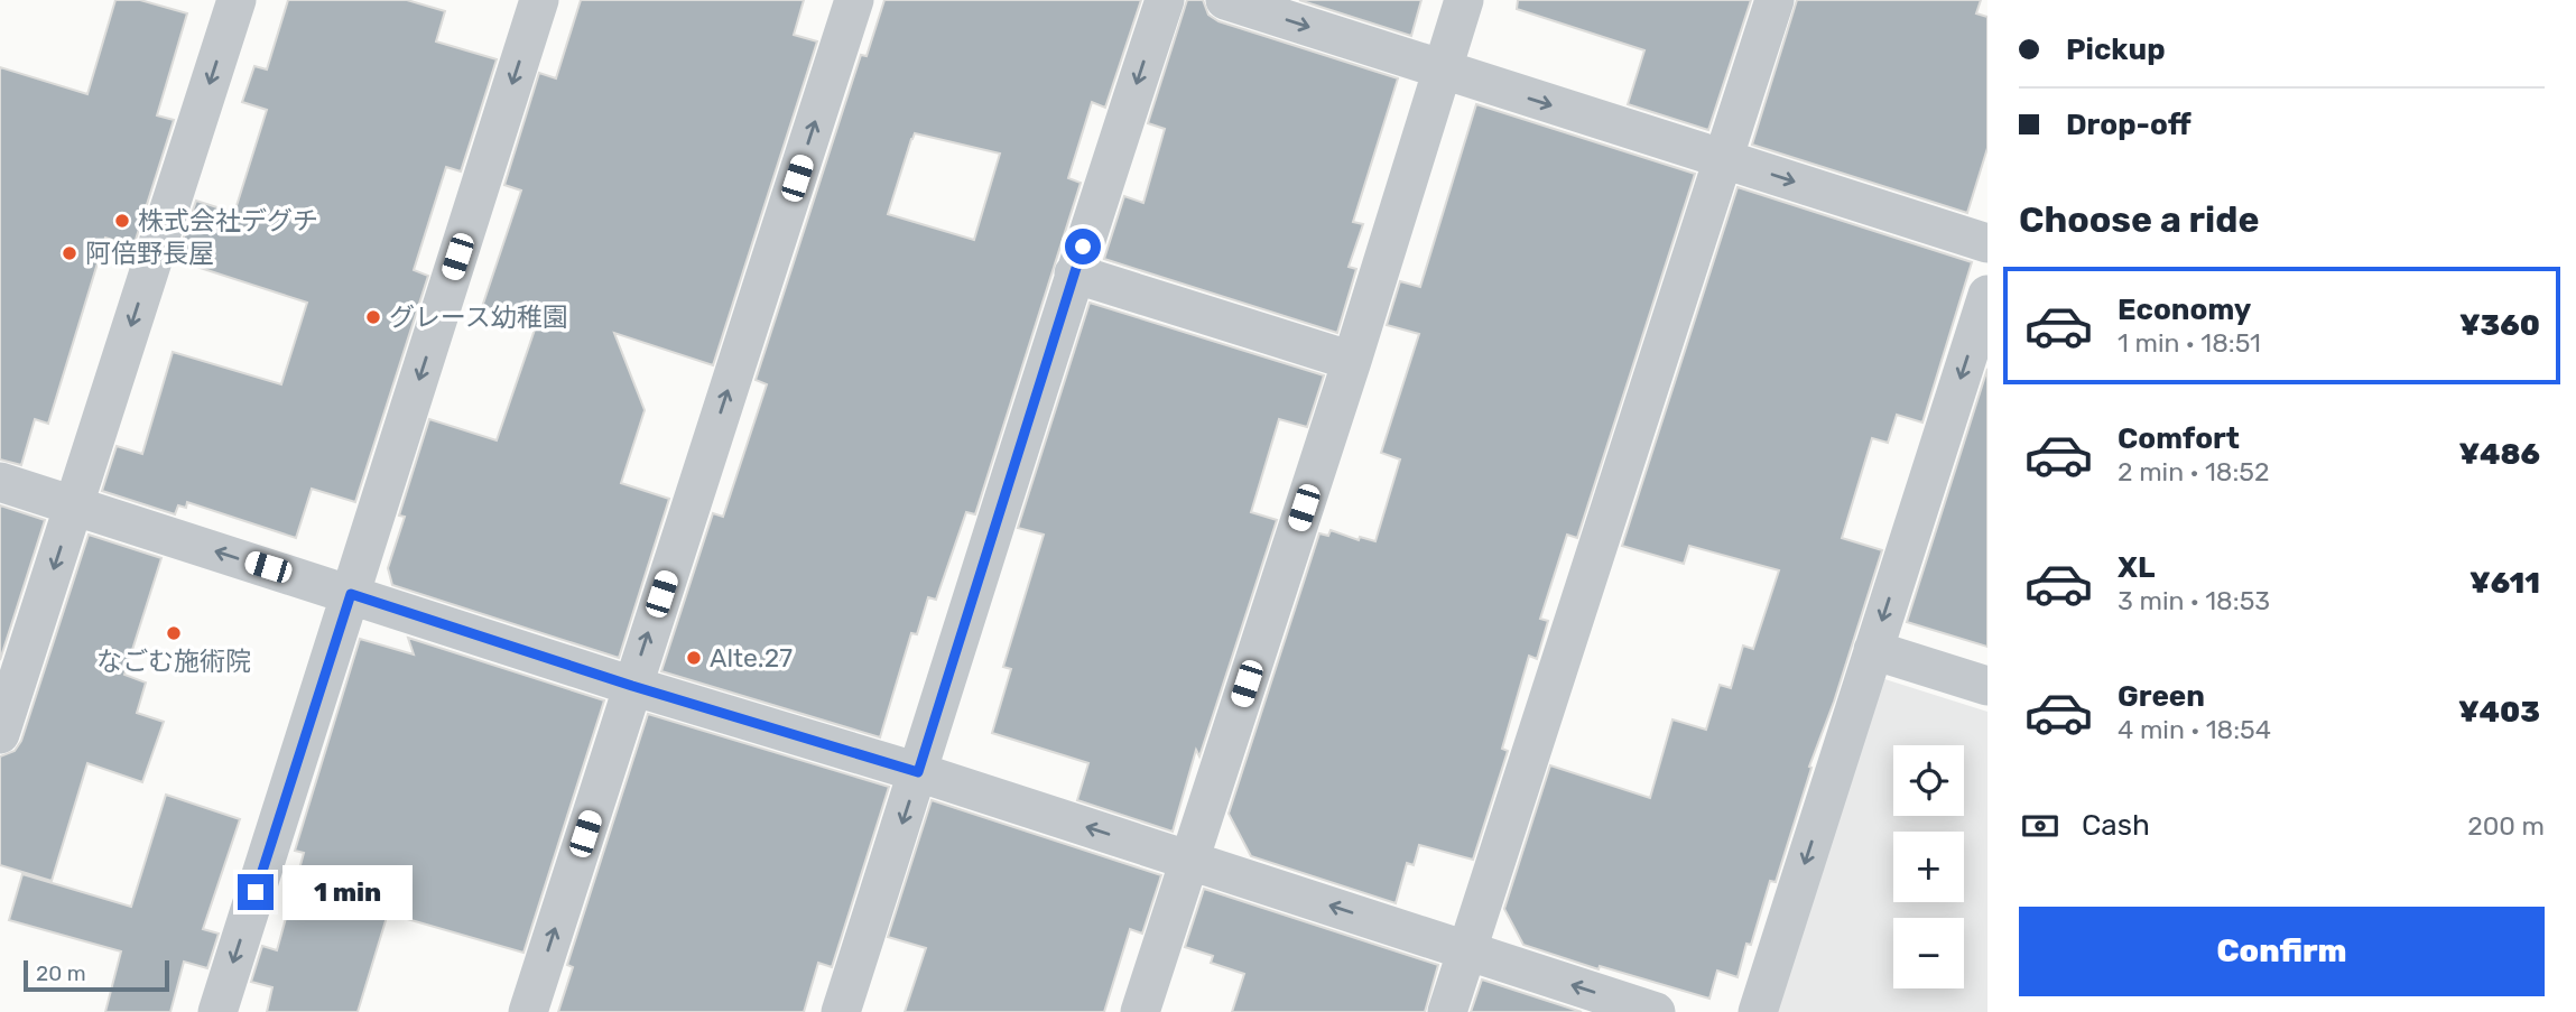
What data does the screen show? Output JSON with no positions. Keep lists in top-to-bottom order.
{
  "places": [
    "株式会社デグチ",
    "阿倍野長屋",
    "グレース幼稚園",
    "なごむ施術院",
    "Alte.27"
  ],
  "scale_bar": "20 m",
  "page": {
    "banner": ["Pickup", "Drop-off"],
    "heading": "Choose a ride",
    "list": [
      {
        "name": "Economy",
        "note": "1 min · 18:51",
        "value": "¥360"
      },
      {
        "name": "Comfort",
        "note": "2 min · 18:52",
        "value": "¥486"
      },
      {
        "name": "XL",
        "note": "3 min · 18:53",
        "value": "¥611"
      },
      {
        "name": "Green",
        "note": "4 min · 18:54",
        "value": "¥403"
      }
    ],
    "map_buttons": ["+", "−"],
    "pay": ["Cash", "200 m"],
    "bubble": "1 min",
    "buttons": "Confirm",
    "scale": "20 m"
  }
}
